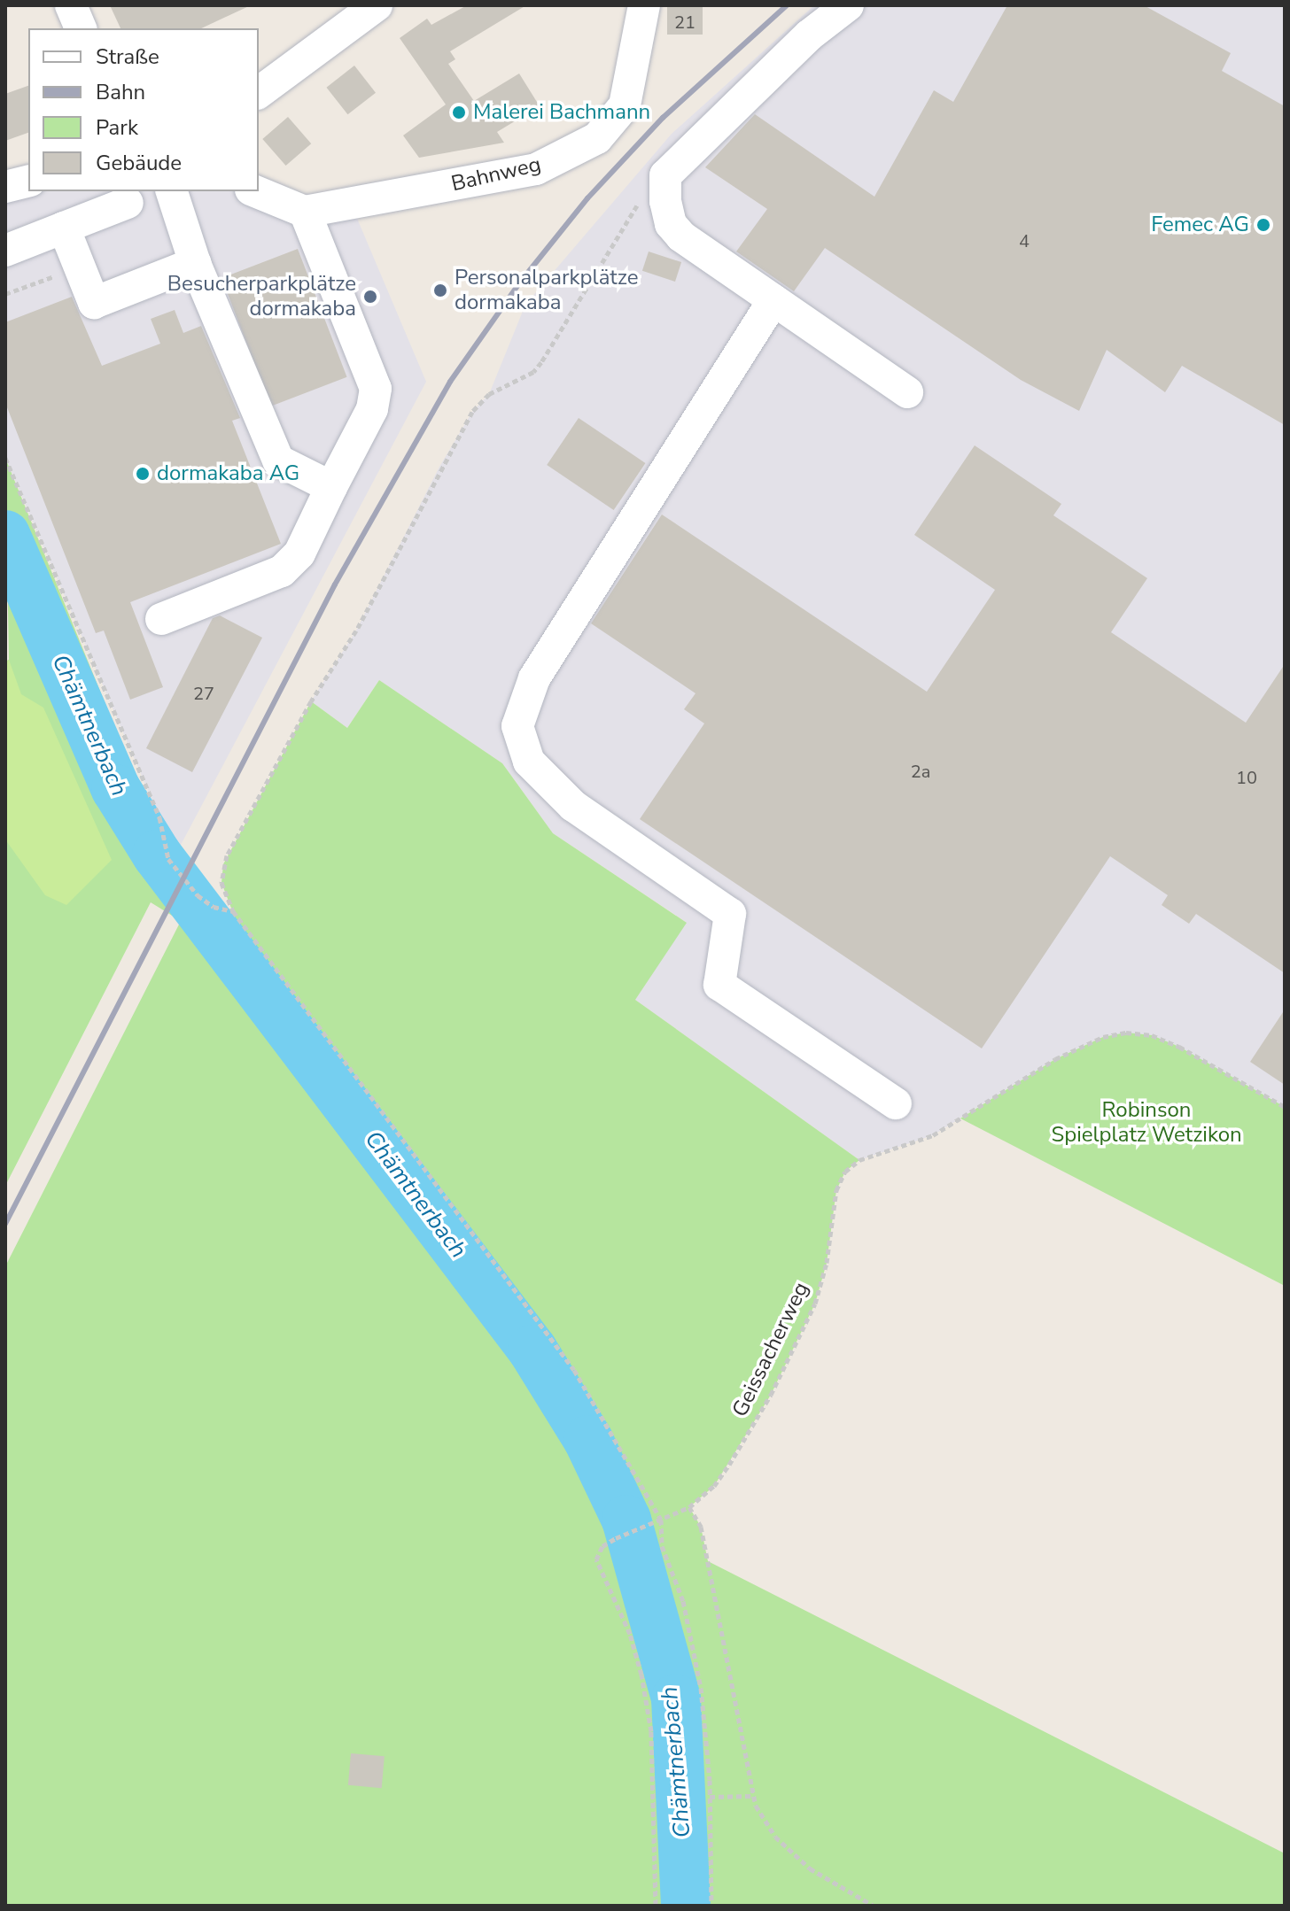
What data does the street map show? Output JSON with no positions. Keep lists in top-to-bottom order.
{
  "streets": {
    "street": ["Bahnweg"],
    "path": ["Geissacherweg"]
  },
  "water": ["Chämtnerbach"],
  "parks": ["Robinson Spielplatz Wetzikon"],
  "places": [
    "Malerei Bachmann",
    "Femec AG",
    "Personalparkplätze dormakaba",
    "Besucherparkplätze dormakaba",
    "dormakaba AG"
  ],
  "house_numbers": [
    "21",
    "4",
    "27",
    "2a",
    "10"
  ],
  "legend": [
    "Straße",
    "Bahn",
    "Park",
    "Gebäude"
  ]
}
